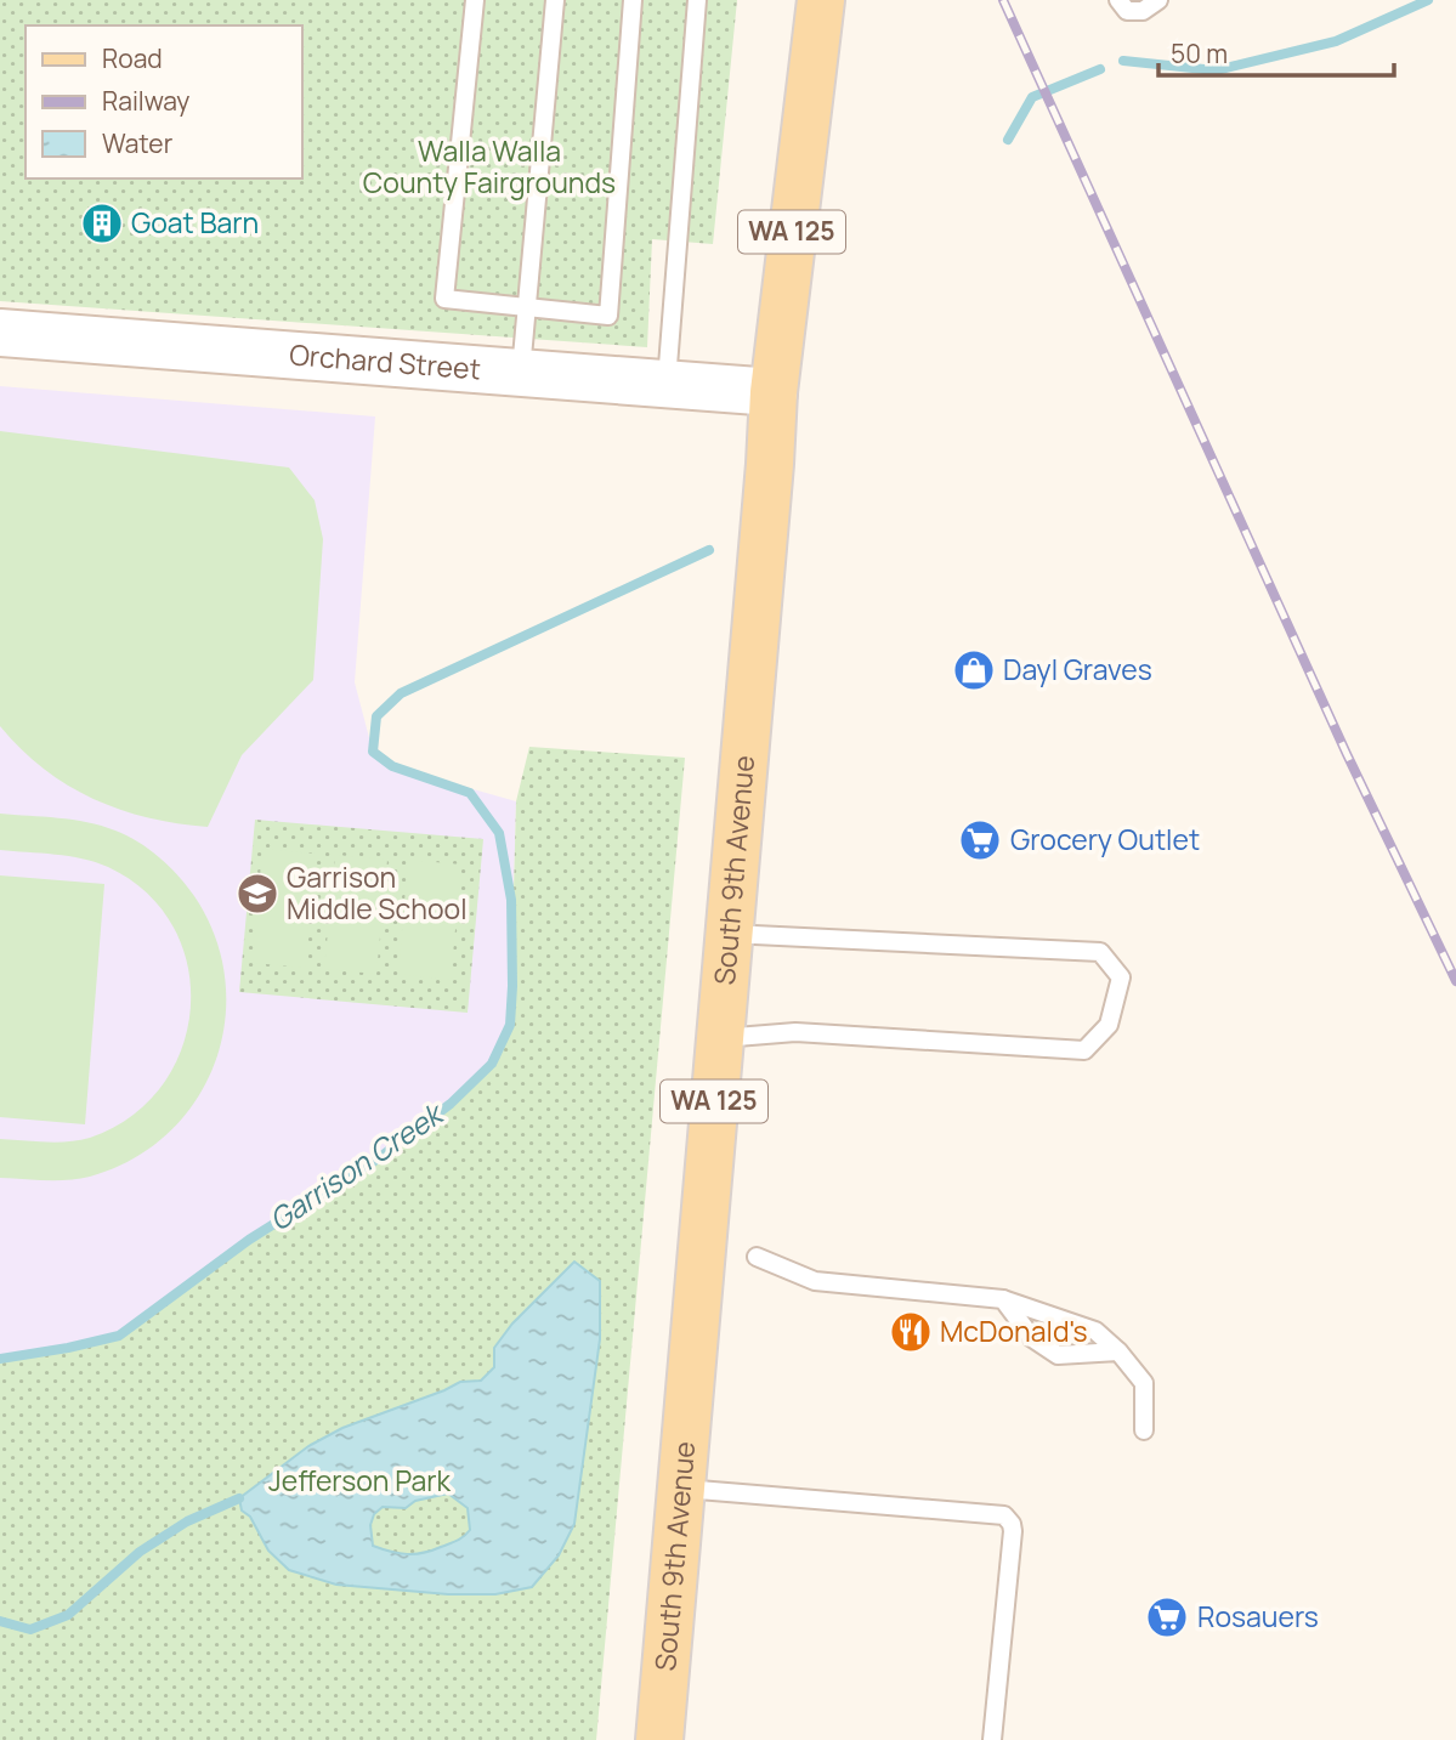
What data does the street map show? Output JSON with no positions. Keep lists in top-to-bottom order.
{
  "streets": {
    "main road": ["WA 125", "South 9th Avenue"],
    "street": ["Orchard Street"]
  },
  "crossings": [
    ["Orchard Street", "South 9th Avenue"]
  ],
  "water": ["Garrison Creek"],
  "parks": ["Walla Walla County Fairgrounds", "Jefferson Park"],
  "places": {
    "building": ["Goat Barn"],
    "shop": ["Dayl Graves"],
    "supermarket": ["Grocery Outlet", "Rosauers"],
    "school or university": ["Garrison Middle School"],
    "restaurant": ["McDonald's"]
  },
  "legend": ["Road", "Railway", "Water"],
  "scale_bar": "50 m"
}
